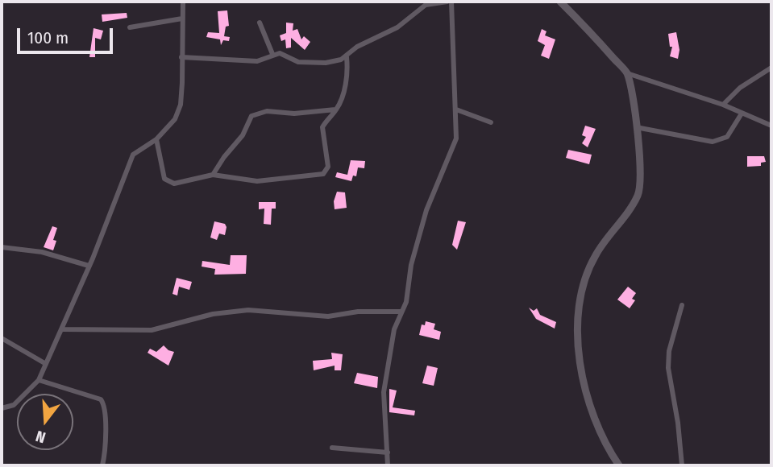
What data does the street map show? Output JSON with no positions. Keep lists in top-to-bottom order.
{
  "scale_bar": "100 m",
  "north": "bottom"
}
